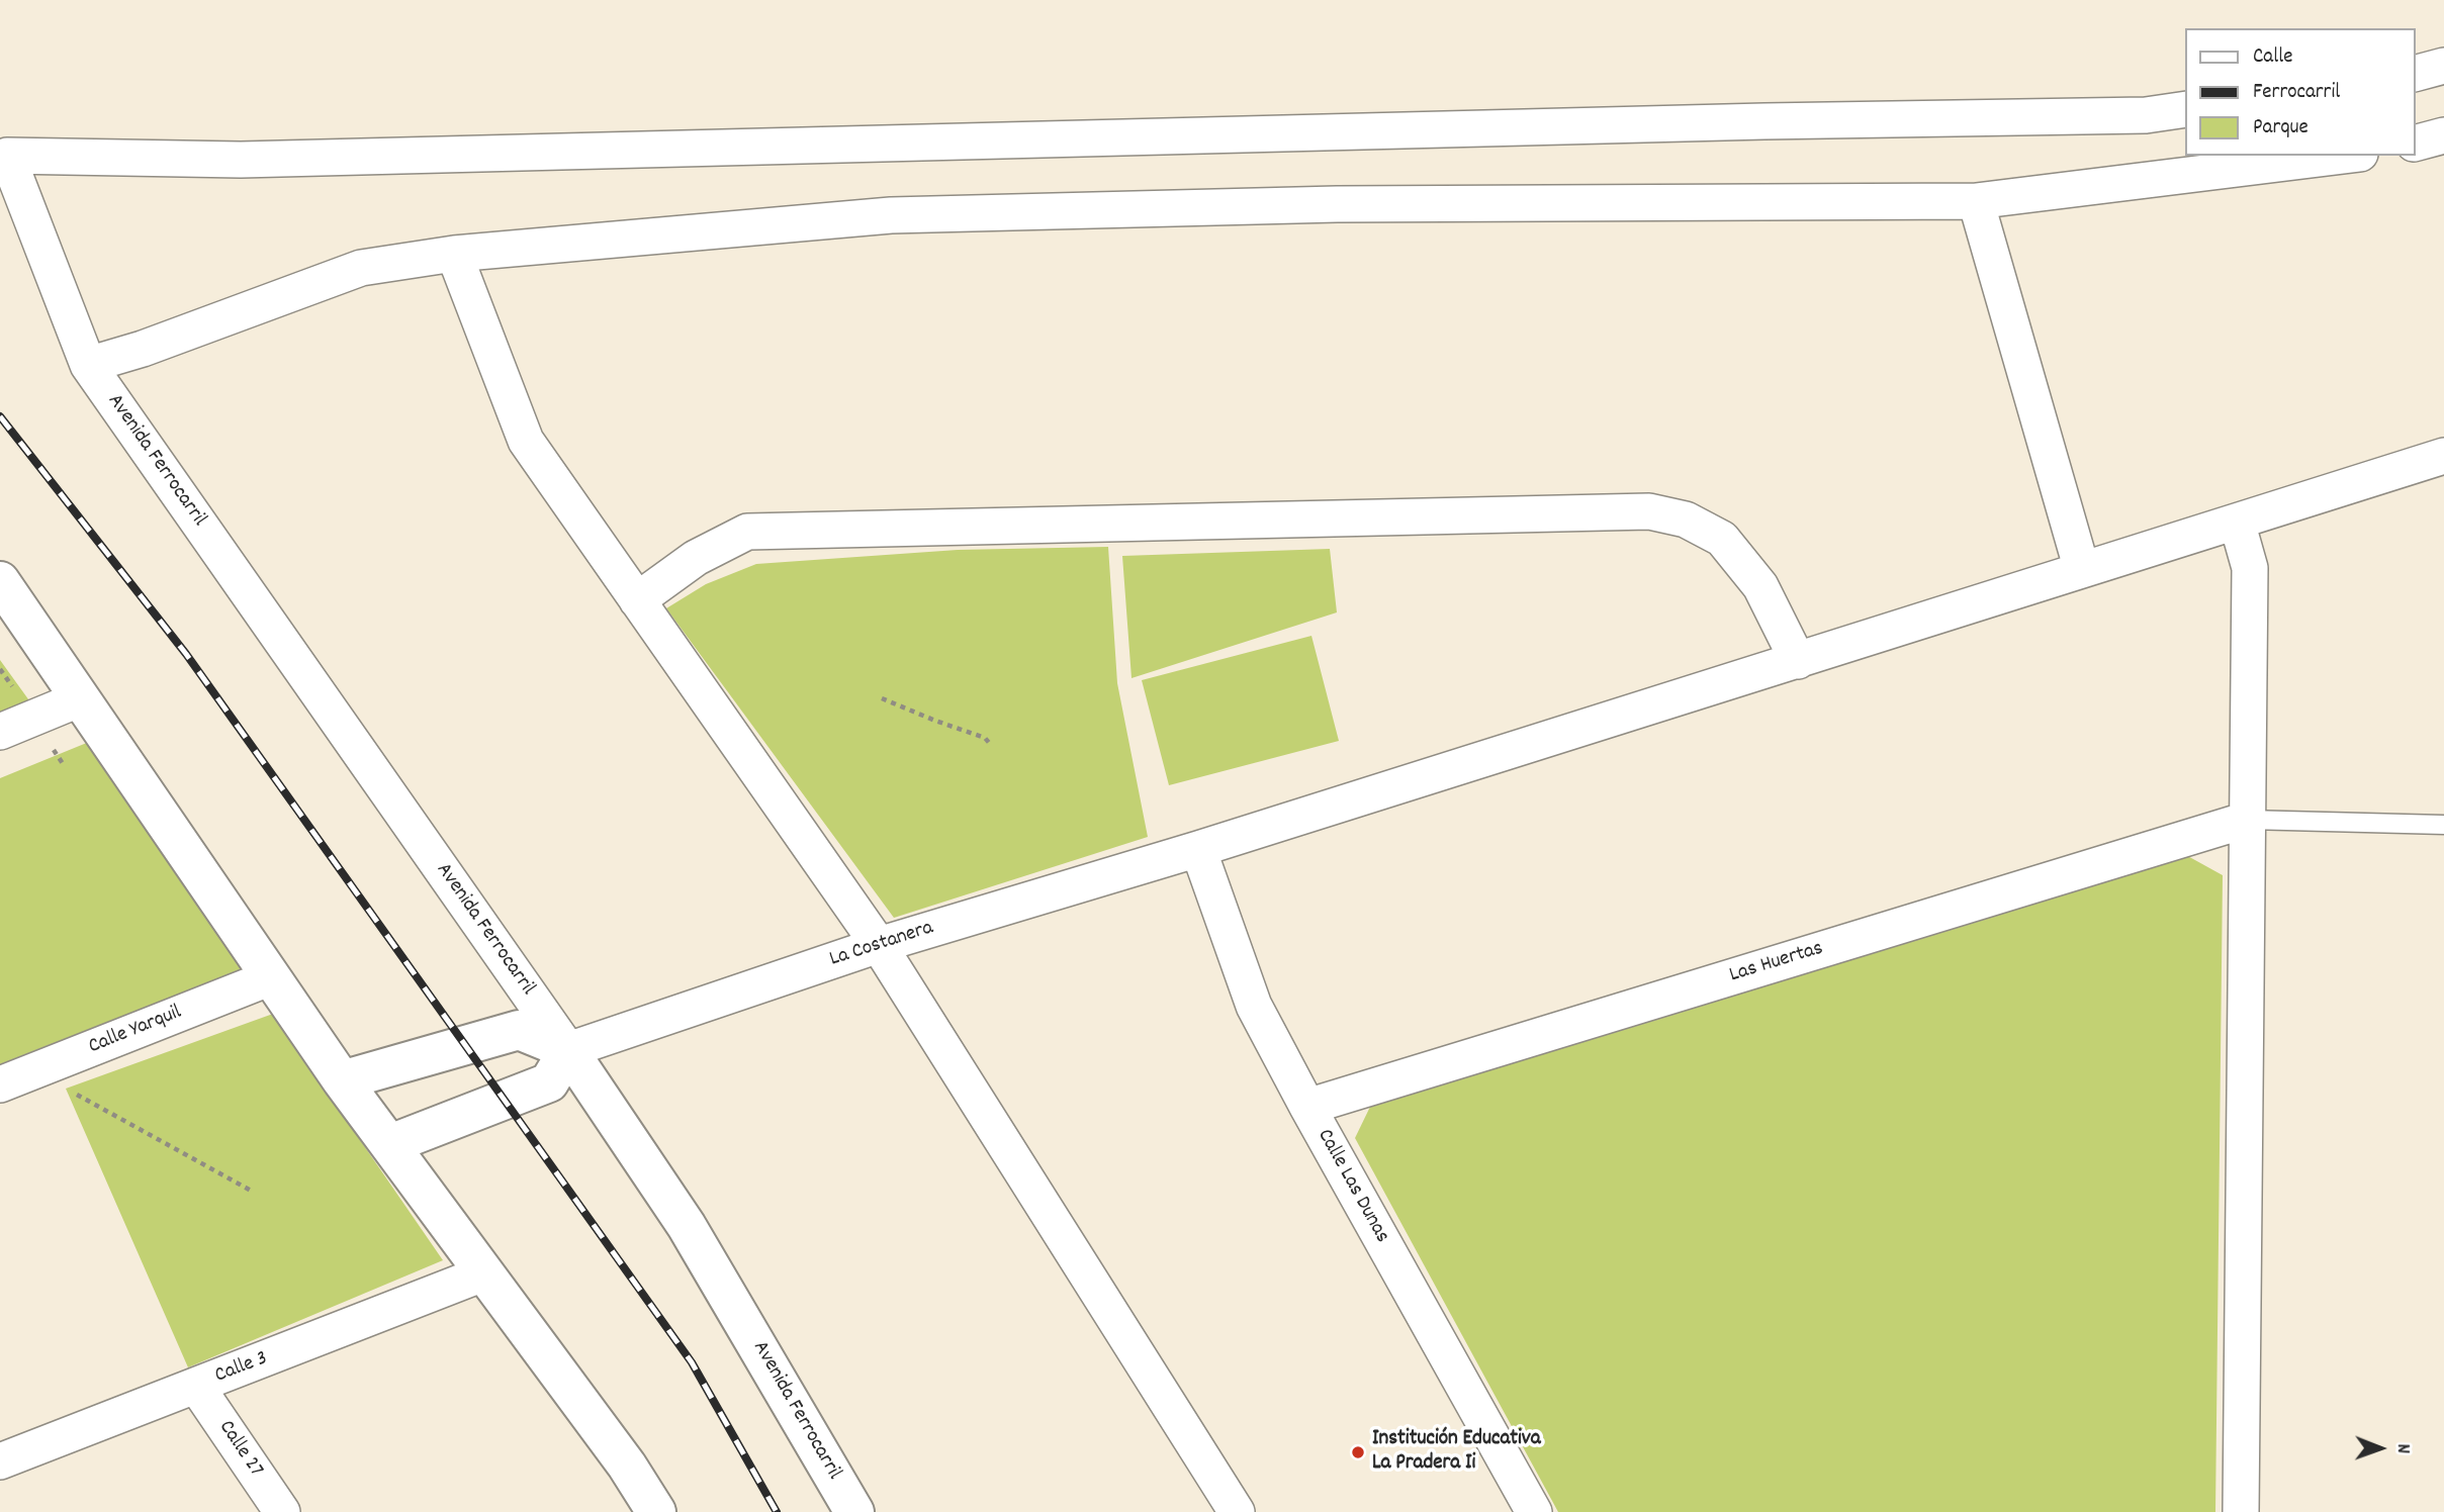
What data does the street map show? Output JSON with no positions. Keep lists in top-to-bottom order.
{
  "streets": {
    "street": [
      "Avenida Ferrocarril",
      "La Costanera",
      "Las Huertas",
      "Calle Yarquil",
      "Calle Las Dunas",
      "Calle 3",
      "Calle 27"
    ]
  },
  "crossings": [
    ["Avenida Ferrocarril", "La Costanera"],
    ["La Costanera", "Calle Las Dunas"],
    ["Las Huertas", "Calle Las Dunas"],
    ["Calle 3", "Calle 27"]
  ],
  "places": ["Institución Educativa La Pradera Ii"],
  "legend": ["Calle", "Ferrocarril", "Parque"],
  "north": "right"
}
